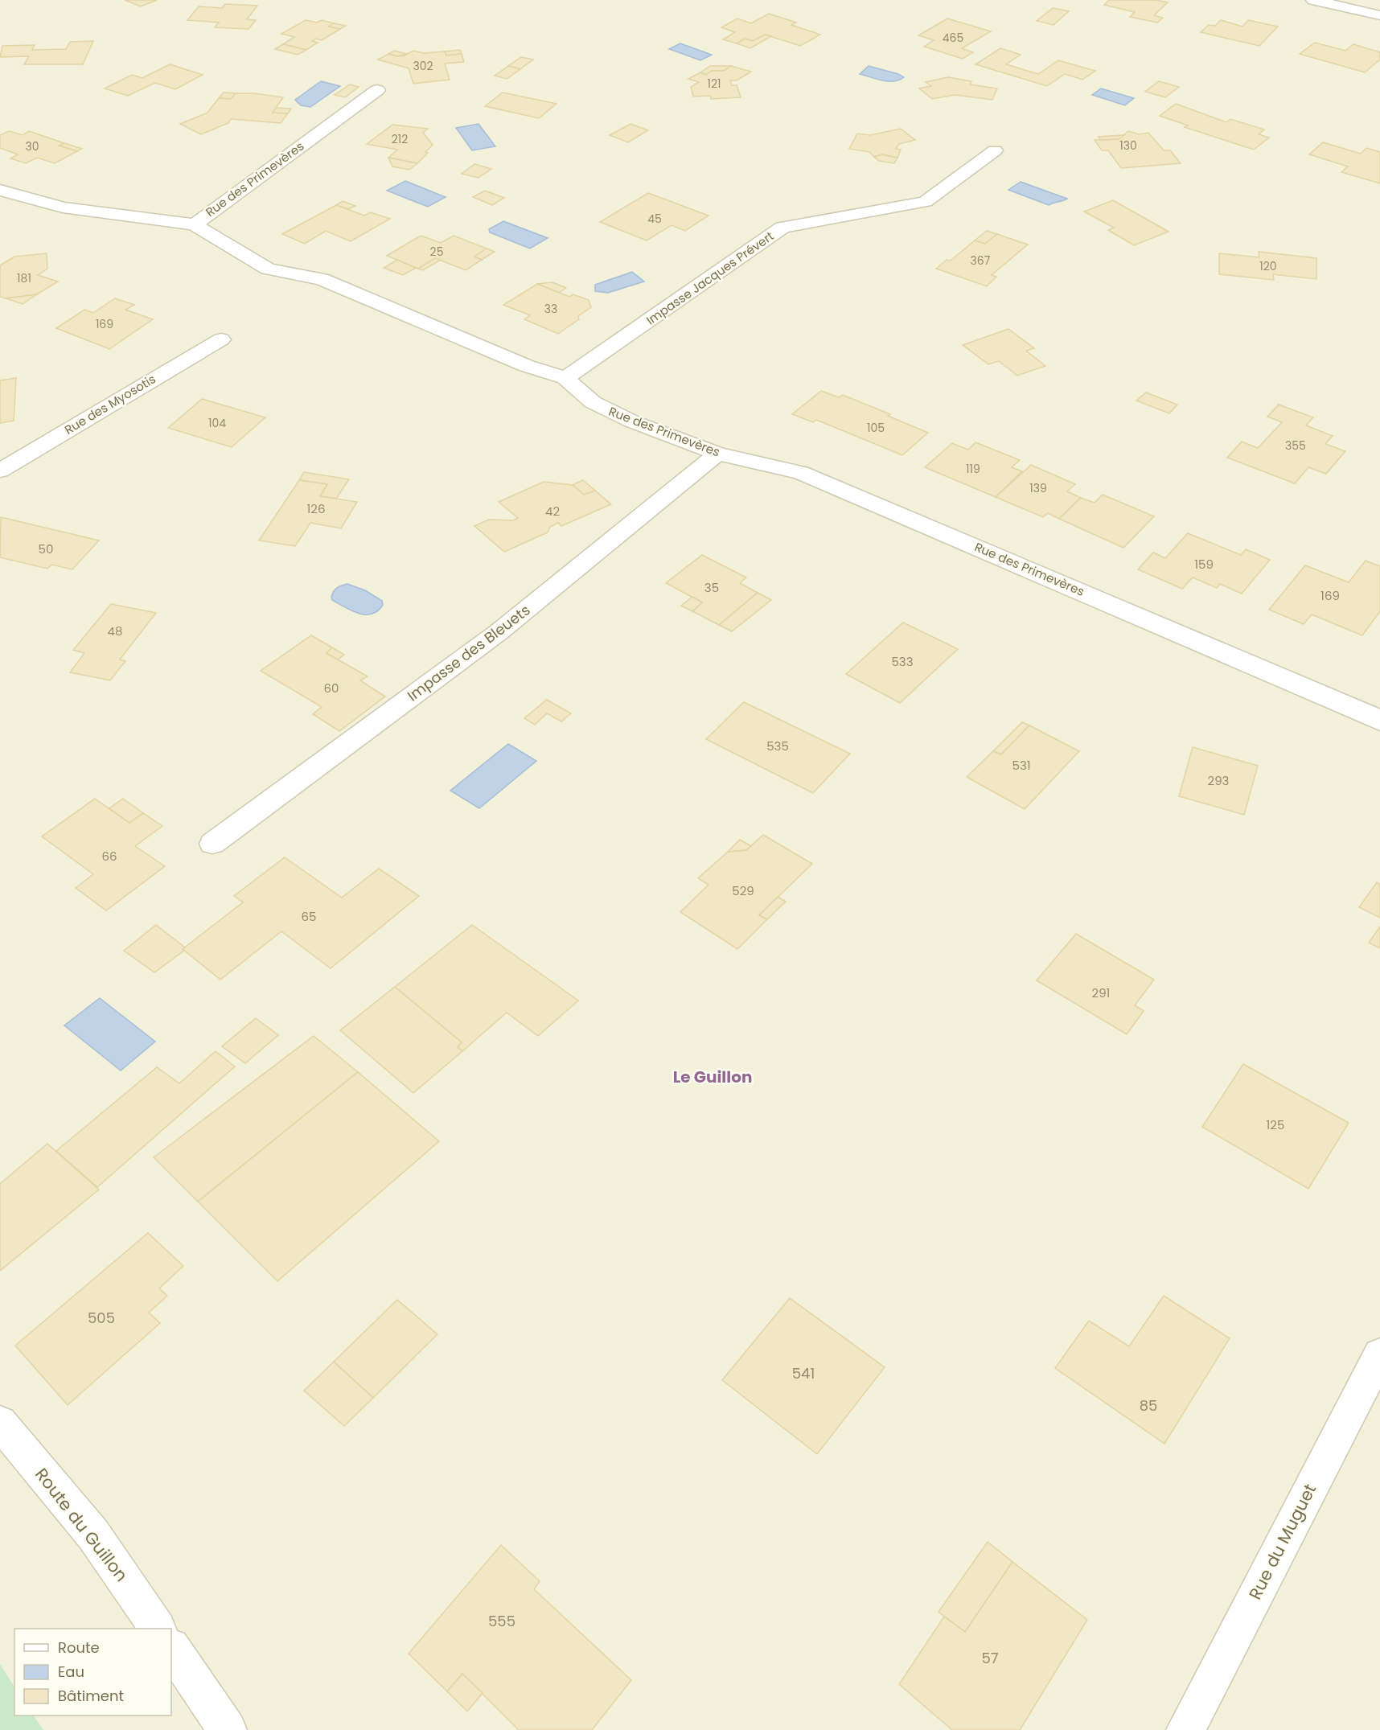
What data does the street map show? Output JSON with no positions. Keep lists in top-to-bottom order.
{
  "streets": {
    "street": [
      "Rue des Primevères",
      "Impasse Jacques Prévert",
      "Rue des Myosotis",
      "Impasse des Bleuets",
      "Route du Guillon",
      "Rue du Muguet"
    ]
  },
  "crossings": [
    ["Rue des Primevères", "Impasse Jacques Prévert"],
    ["Rue des Primevères", "Impasse des Bleuets"]
  ],
  "districts": ["Le Guillon"],
  "house_numbers": [
    "465",
    "302",
    "121",
    "212",
    "130",
    "30",
    "45",
    "25",
    "367",
    "120",
    "181",
    "33",
    "169",
    "104",
    "105",
    "355",
    "119",
    "139",
    "126",
    "42",
    "50",
    "159",
    "35",
    "169",
    "48",
    "533",
    "60",
    "535",
    "531",
    "293",
    "66",
    "529",
    "65",
    "291",
    "125",
    "505",
    "541",
    "85",
    "555",
    "57"
  ],
  "legend": ["Route", "Eau", "Bâtiment"]
}
